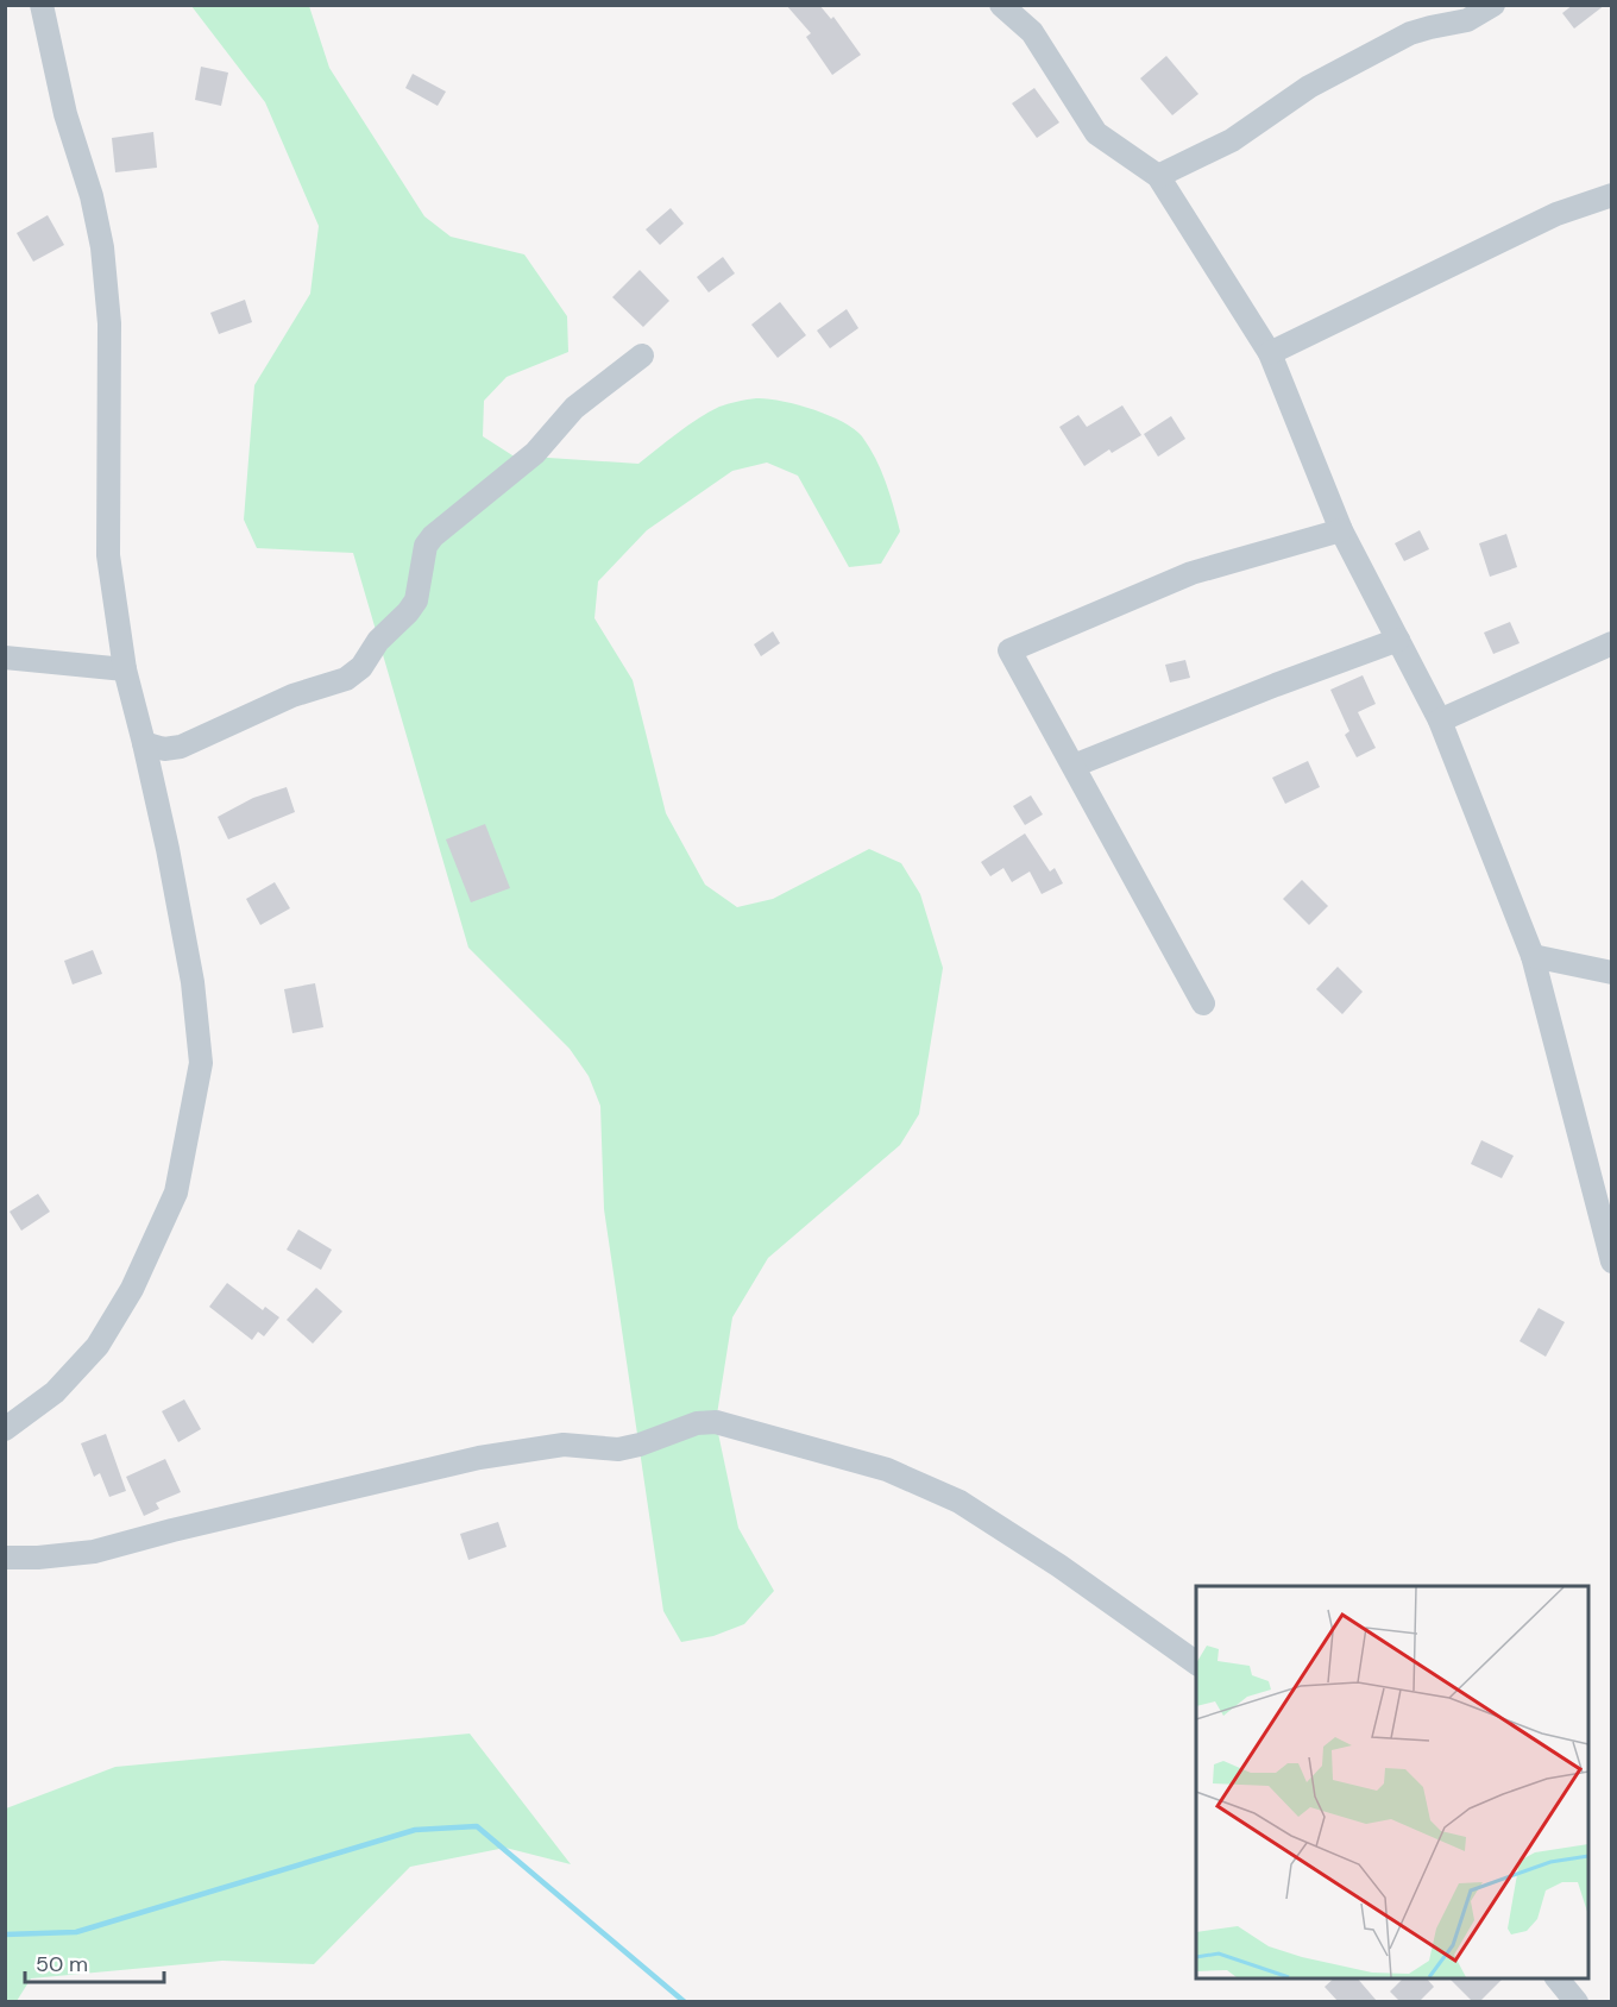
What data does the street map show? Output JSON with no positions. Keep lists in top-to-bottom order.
{
  "scale_bar": "50 m"
}
